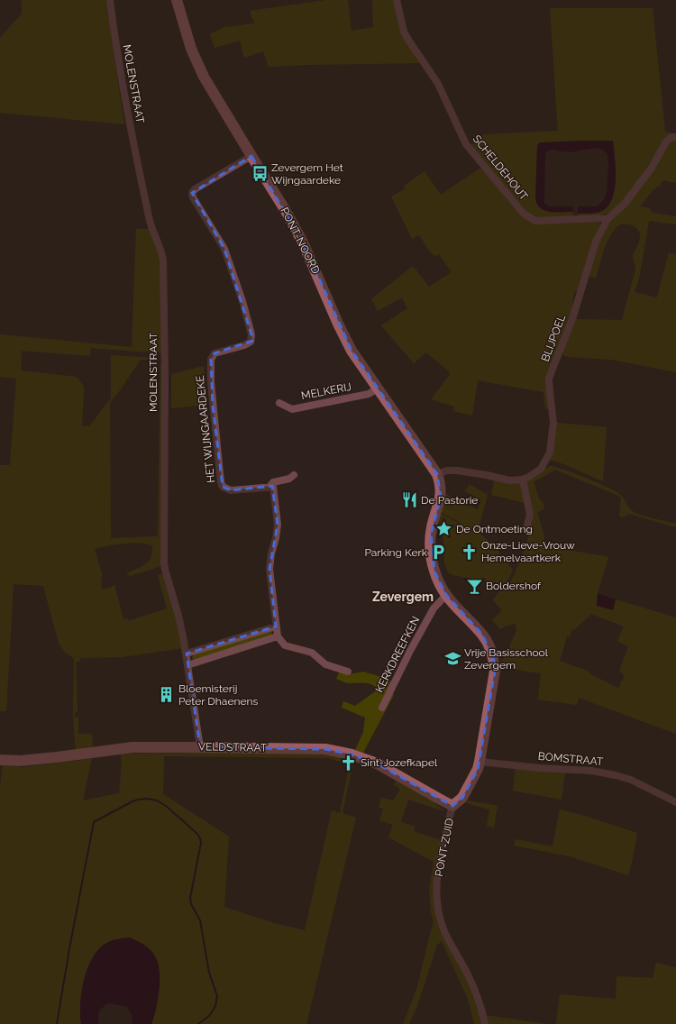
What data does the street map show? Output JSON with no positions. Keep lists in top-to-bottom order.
{
  "streets": {
    "street": [
      "MOLENSTRAAT",
      "SCHELDEHOUT",
      "PONT-NOORD",
      "BLIJPOEL",
      "MELKERIJ",
      "HET WIJNGAARDEKE",
      "KERKDREEFKEN",
      "VELDSTRAAT",
      "BOMSTRAAT",
      "PONT-ZUID"
    ]
  },
  "crossings": [
    ["MOLENSTRAAT", "VELDSTRAAT"],
    ["SCHELDEHOUT", "BLIJPOEL"],
    ["PONT-NOORD", "BLIJPOEL"],
    ["PONT-NOORD", "MELKERIJ"],
    ["PONT-NOORD", "HET WIJNGAARDEKE"],
    ["PONT-NOORD", "PONT-ZUID"],
    ["BLIJPOEL", "PONT-ZUID"],
    ["KERKDREEFKEN", "PONT-ZUID"],
    ["VELDSTRAAT", "PONT-ZUID"],
    ["BOMSTRAAT", "PONT-ZUID"]
  ],
  "districts": ["Zevergem"],
  "places": {
    "bus stop": ["Zevergem Het Wijngaardeke"],
    "restaurant": ["De Pastorie"],
    "place": ["De Ontmoeting"],
    "church": ["Onze-Lieve-Vrouw Hemelvaartkerk", "Sint-Jozefkapel"],
    "parking": ["Parking Kerk"],
    "bar": ["Boldershof"],
    "school or university": ["Vrije Basisschool Zevergem"],
    "building": ["Bloemisterij Peter Dhaenens"]
  }
}
